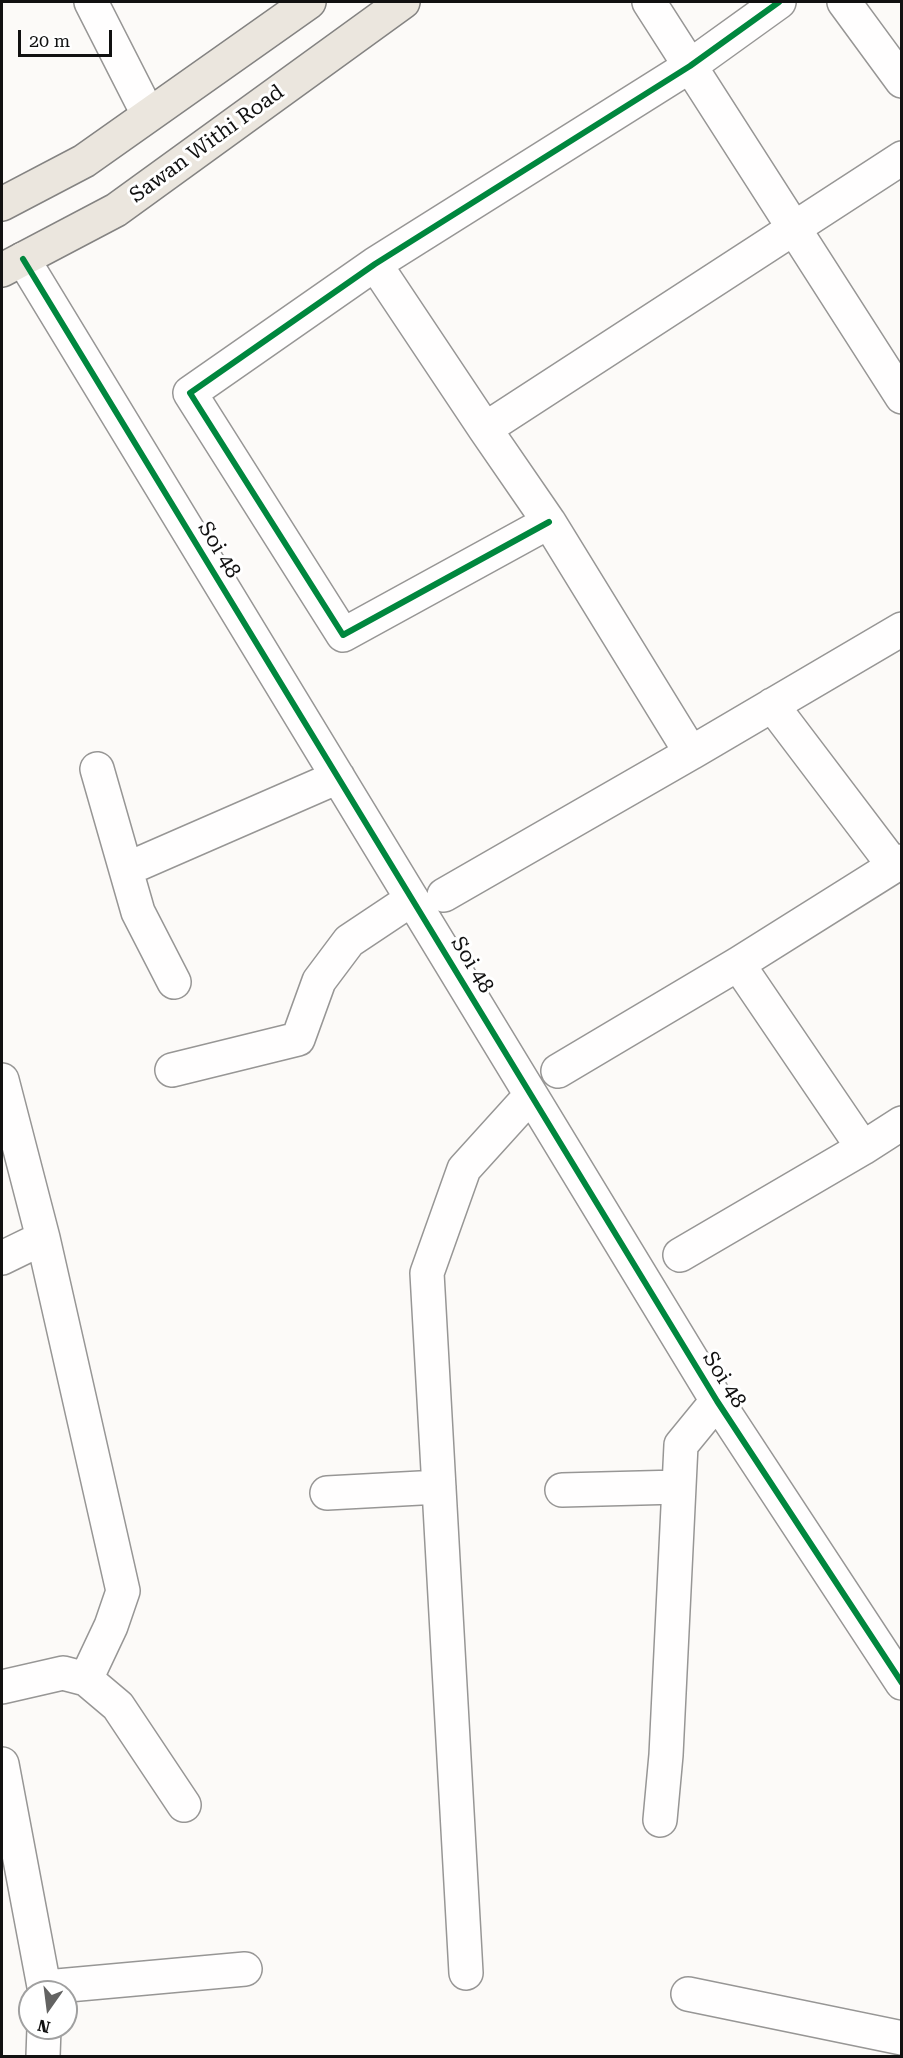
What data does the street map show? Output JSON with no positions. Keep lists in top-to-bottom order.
{
  "streets": {
    "main road": ["Sawan Withi Road"],
    "street": ["Soi 48"]
  },
  "crossings": [
    ["Sawan Withi Road", "Soi 48"]
  ],
  "scale_bar": "20 m",
  "north": "bottom"
}
